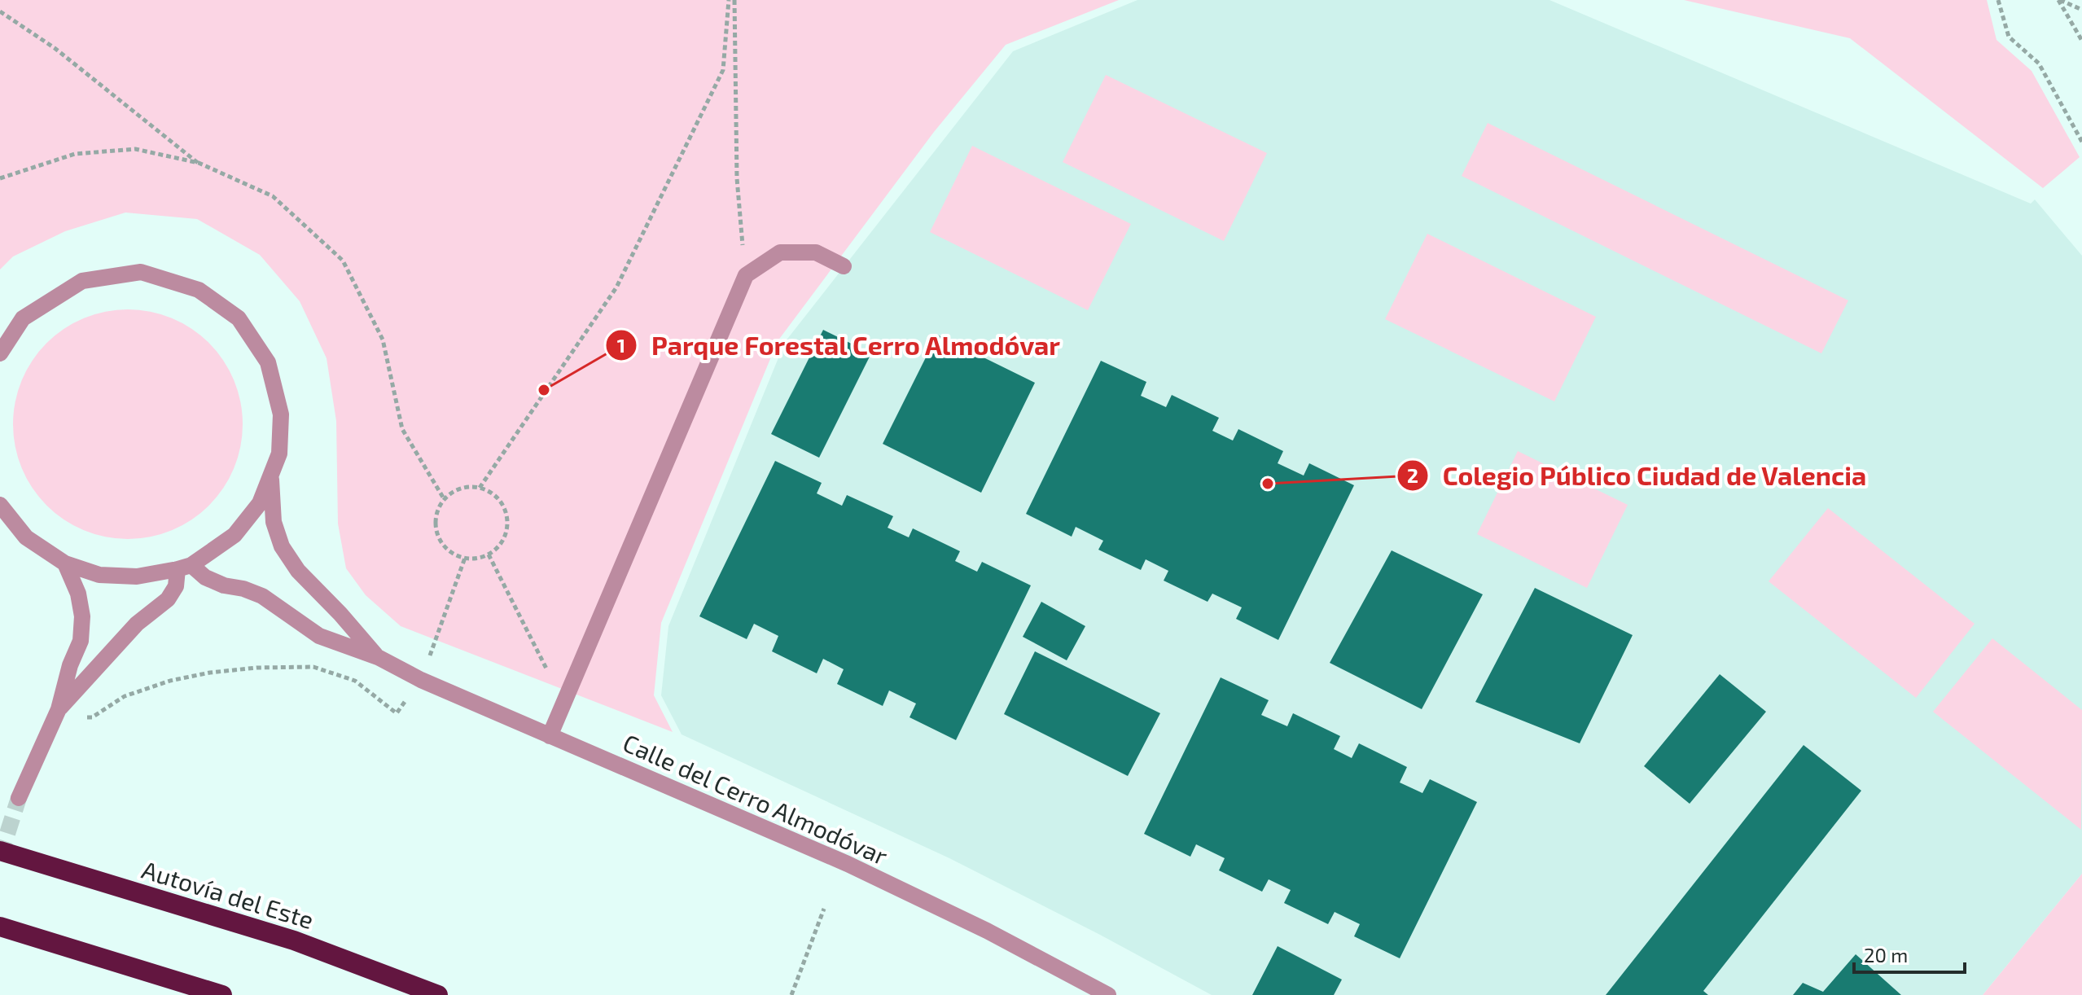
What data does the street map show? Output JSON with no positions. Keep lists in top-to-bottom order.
{
  "streets": {
    "highway": ["Autovía del Este"],
    "street": ["Calle del Cerro Almodóvar"]
  },
  "places": ["Parque Forestal Cerro Almodóvar", "Colegio Público Ciudad de Valencia"],
  "scale_bar": "20 m"
}
